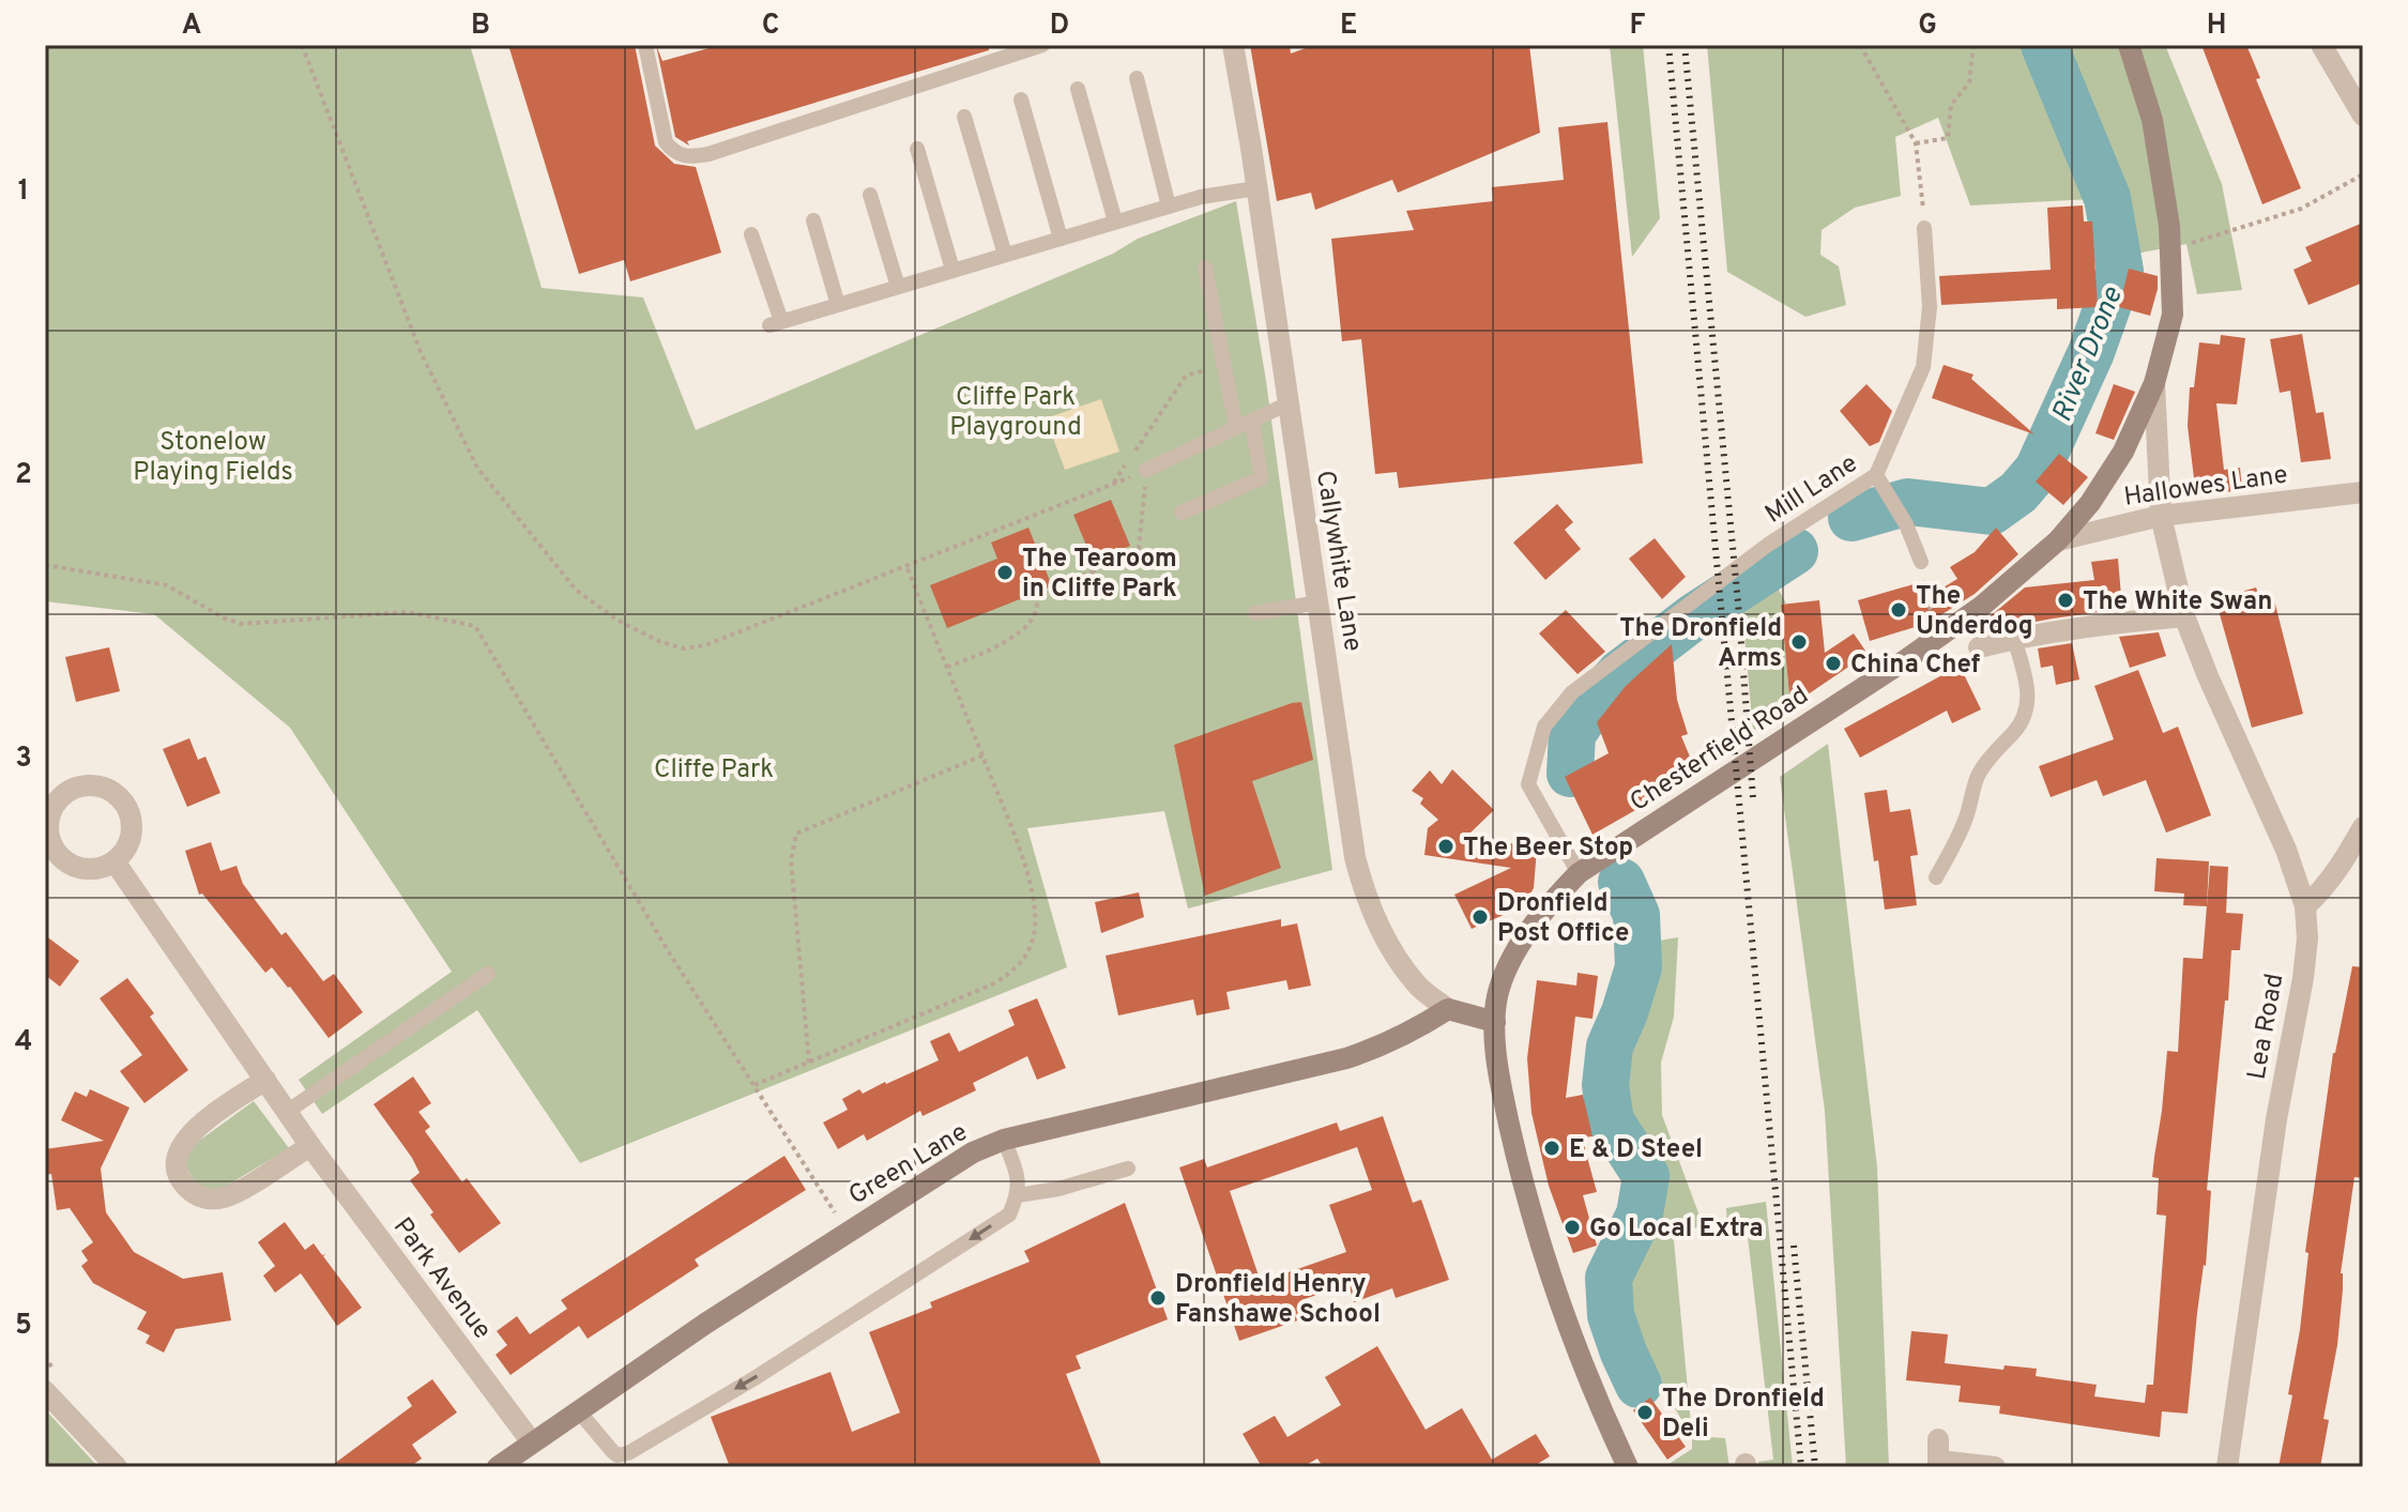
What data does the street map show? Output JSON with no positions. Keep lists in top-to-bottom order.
{
  "streets": {
    "main road": ["Callywhite Lane", "Chesterfield Road", "Green Lane"],
    "street": ["Hallowes Lane", "Lea Road", "Park Avenue"],
    "lane": ["Mill Lane"]
  },
  "crossings": [
    ["Hallowes Lane", "Chesterfield Road"],
    ["Hallowes Lane", "Lea Road"],
    ["Mill Lane", "Chesterfield Road"],
    ["Callywhite Lane", "Chesterfield Road"],
    ["Callywhite Lane", "Green Lane"],
    ["Chesterfield Road", "Lea Road"],
    ["Green Lane", "Park Avenue"]
  ],
  "water": ["River Drone"],
  "parks": ["Cliffe Park Playground", "Stonelow Playing Fields", "Cliffe Park"],
  "places": [
    "The Tearoom in Cliffe Park",
    "The White Swan",
    "The Underdog",
    "The Dronfield Arms",
    "China Chef",
    "The Beer Stop",
    "Dronfield Post Office",
    "E & D Steel",
    "Go Local Extra",
    "Dronfield Henry Fanshawe School",
    "The Dronfield Deli"
  ],
  "grid": {
    "columns": [
      "A",
      "B",
      "C",
      "D",
      "E",
      "F",
      "G",
      "H"
    ],
    "rows": [
      "1",
      "2",
      "3",
      "4",
      "5"
    ]
  }
}
